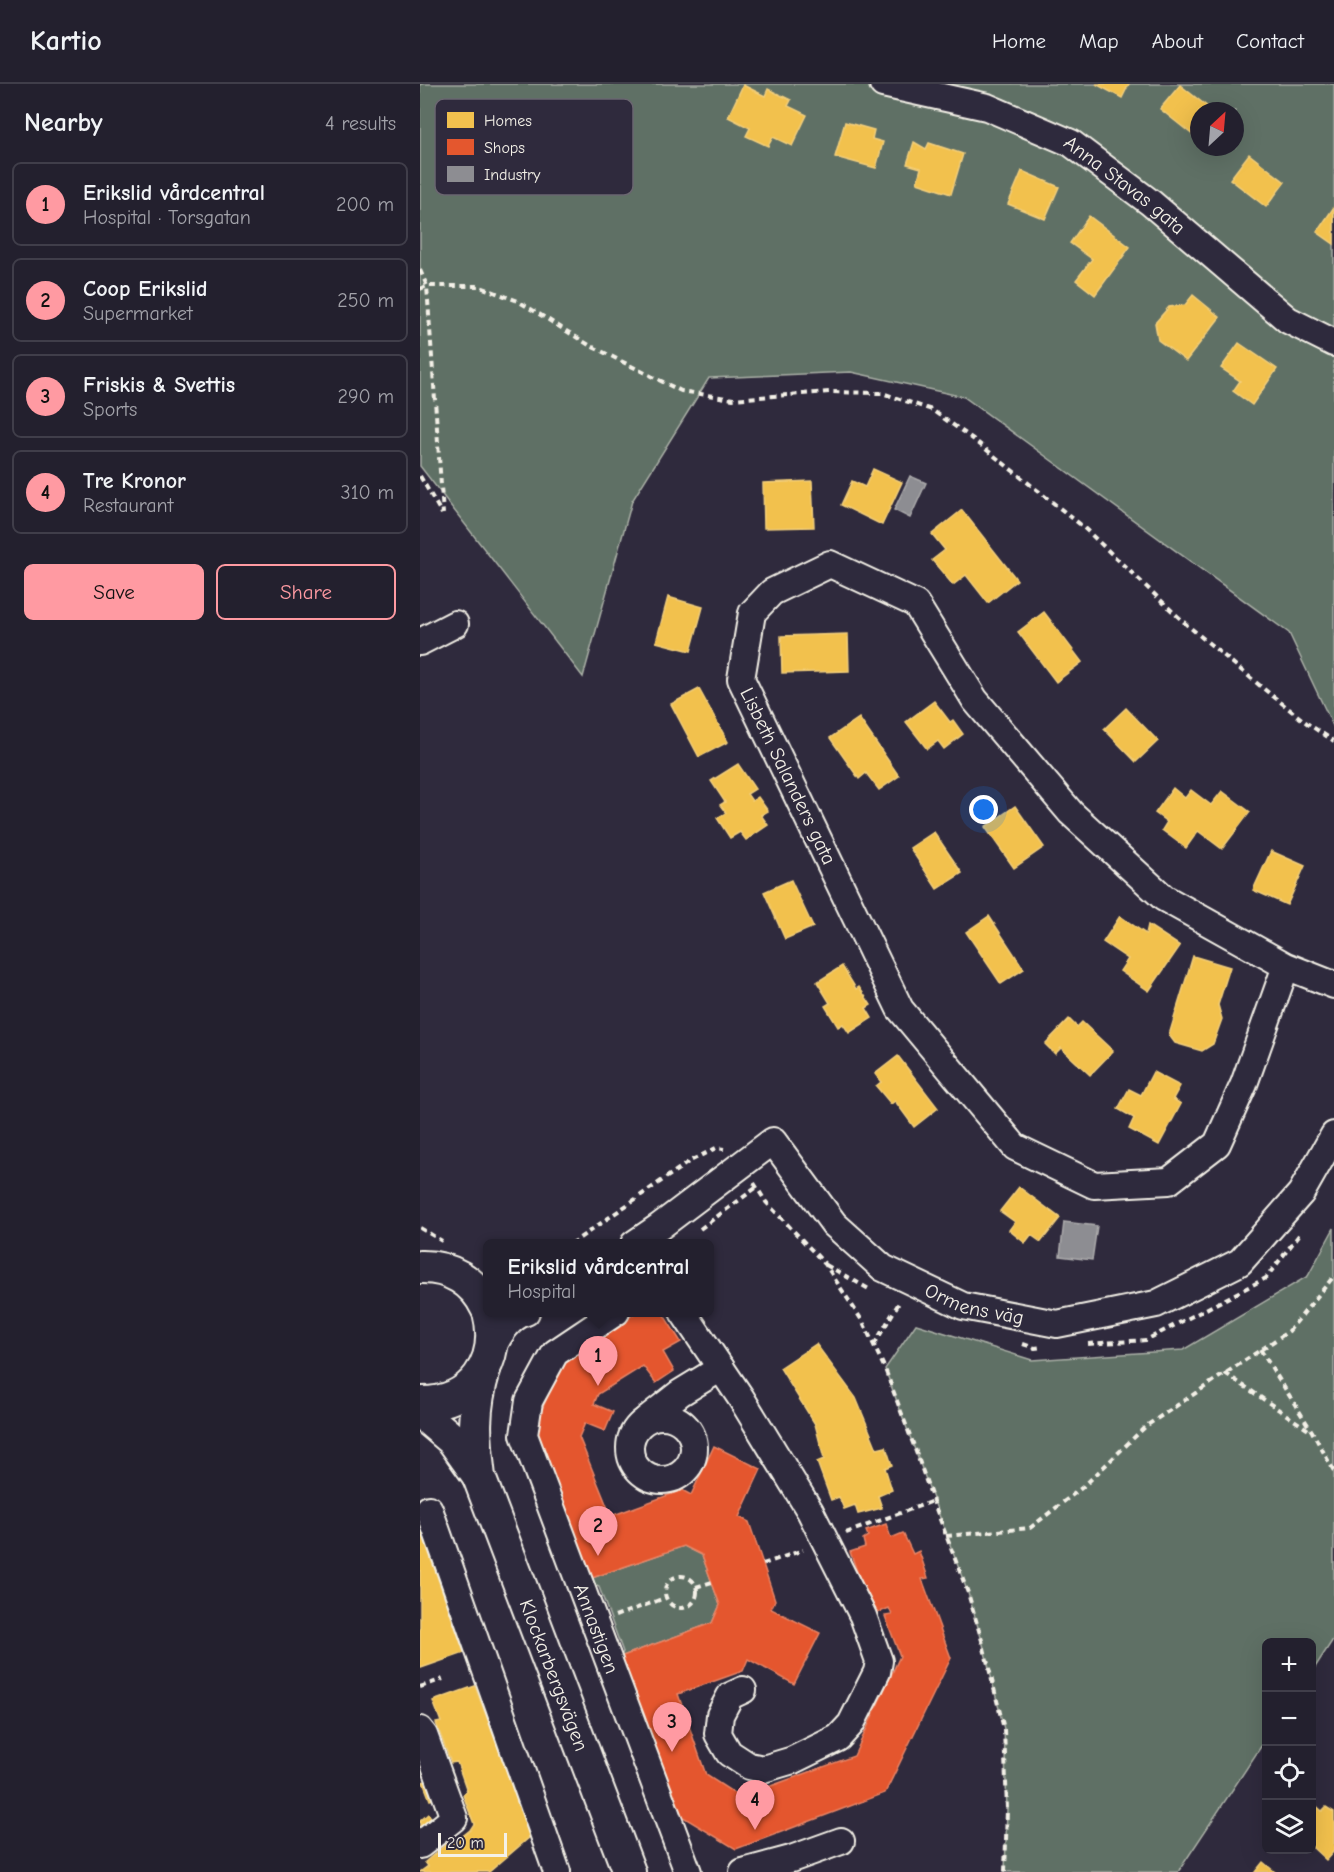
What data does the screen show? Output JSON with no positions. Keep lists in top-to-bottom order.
{
  "streets": {
    "main road": ["Klockarbergsvägen"],
    "street": [
      "Anna Stavas gata",
      "Lisbeth Salanders gata",
      "Ormens väg",
      "Annastigen"
    ]
  },
  "legend": ["Homes", "Shops", "Industry"],
  "scale_bar": "20 m",
  "north": "top right",
  "page": {
    "header": "Kartio",
    "nav": [
      "Home",
      "Map",
      "About",
      "Contact"
    ],
    "heading": ["Nearby", "4 results"],
    "list": [
      {
        "mark": "1",
        "name": "Erikslid vårdcentral",
        "note": "Hospital · Torsgatan",
        "value": "200 m"
      },
      {
        "mark": "2",
        "name": "Coop Erikslid",
        "note": "Supermarket",
        "value": "250 m"
      },
      {
        "mark": "3",
        "name": "Friskis & Svettis",
        "note": "Sports",
        "value": "290 m"
      },
      {
        "mark": "4",
        "name": "Tre Kronor",
        "note": "Restaurant",
        "value": "310 m"
      }
    ],
    "buttons": ["Save", "Share"],
    "popup": ["Erikslid vårdcentral", "Hospital"],
    "pins": [
      "1",
      "2",
      "3",
      "4"
    ],
    "map_buttons": ["+", "−"],
    "scale": "20 m"
  }
}
